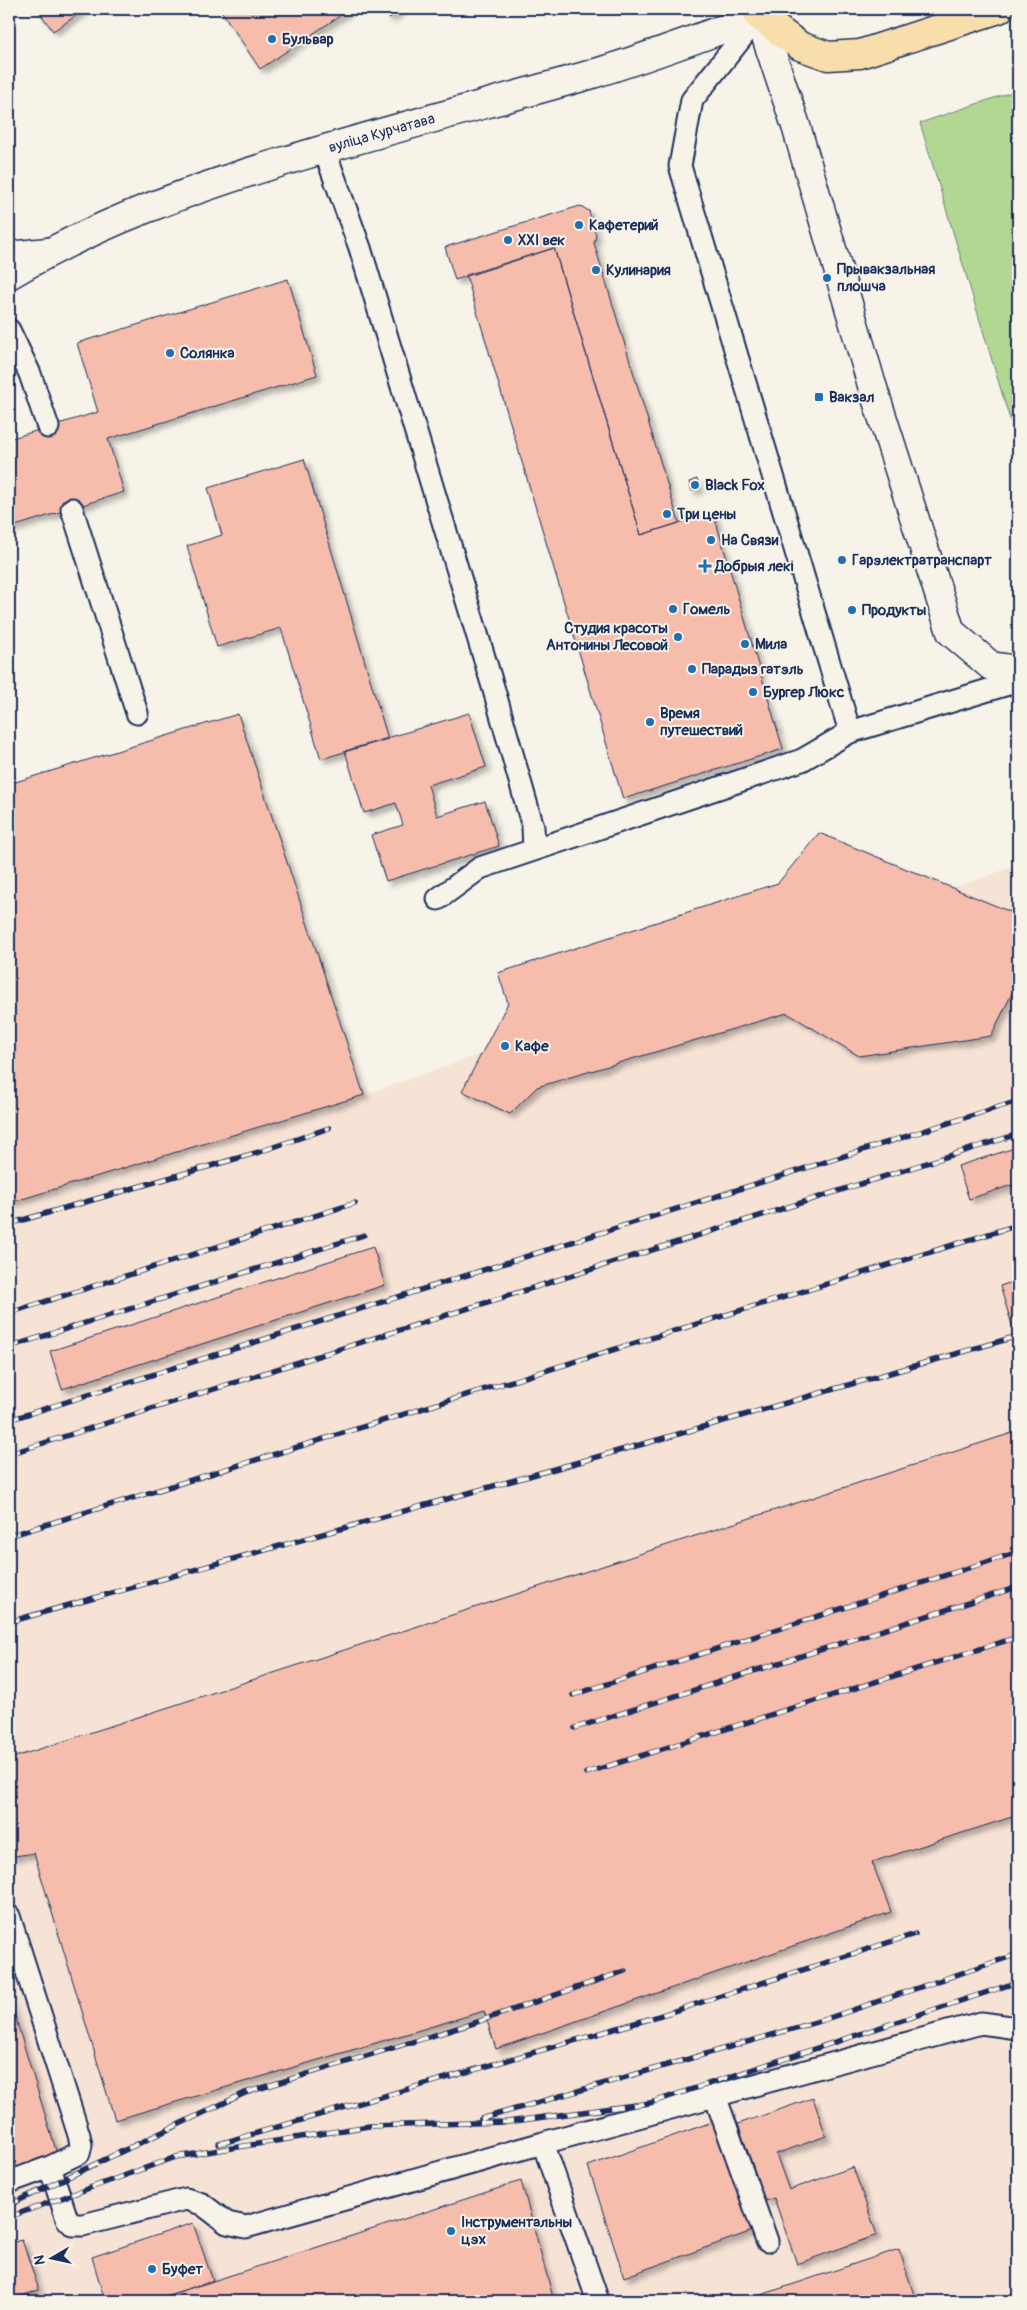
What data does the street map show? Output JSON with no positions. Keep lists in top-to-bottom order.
{
  "streets": {
    "main road": ["вуліца Курчатава"]
  },
  "places": {
    "other": [
      "Бульвар",
      "Кафетерий",
      "XXI век",
      "Кулинария",
      "Прывакзальная плошча",
      "Солянка",
      "Black Fox",
      "Три цены",
      "На Связи",
      "Гарэлектратранспарт",
      "Гомель",
      "Продукты",
      "Студия красоты Антонины Лесовой",
      "Мила",
      "Парадыз гатэль",
      "Бургер Люкс",
      "Время путешествий",
      "Кафе",
      "Інструментальны цэх",
      "Буфет"
    ],
    "transit": ["Вакзал"],
    "health": ["Добрыя лекі"]
  },
  "north": "left"
}
